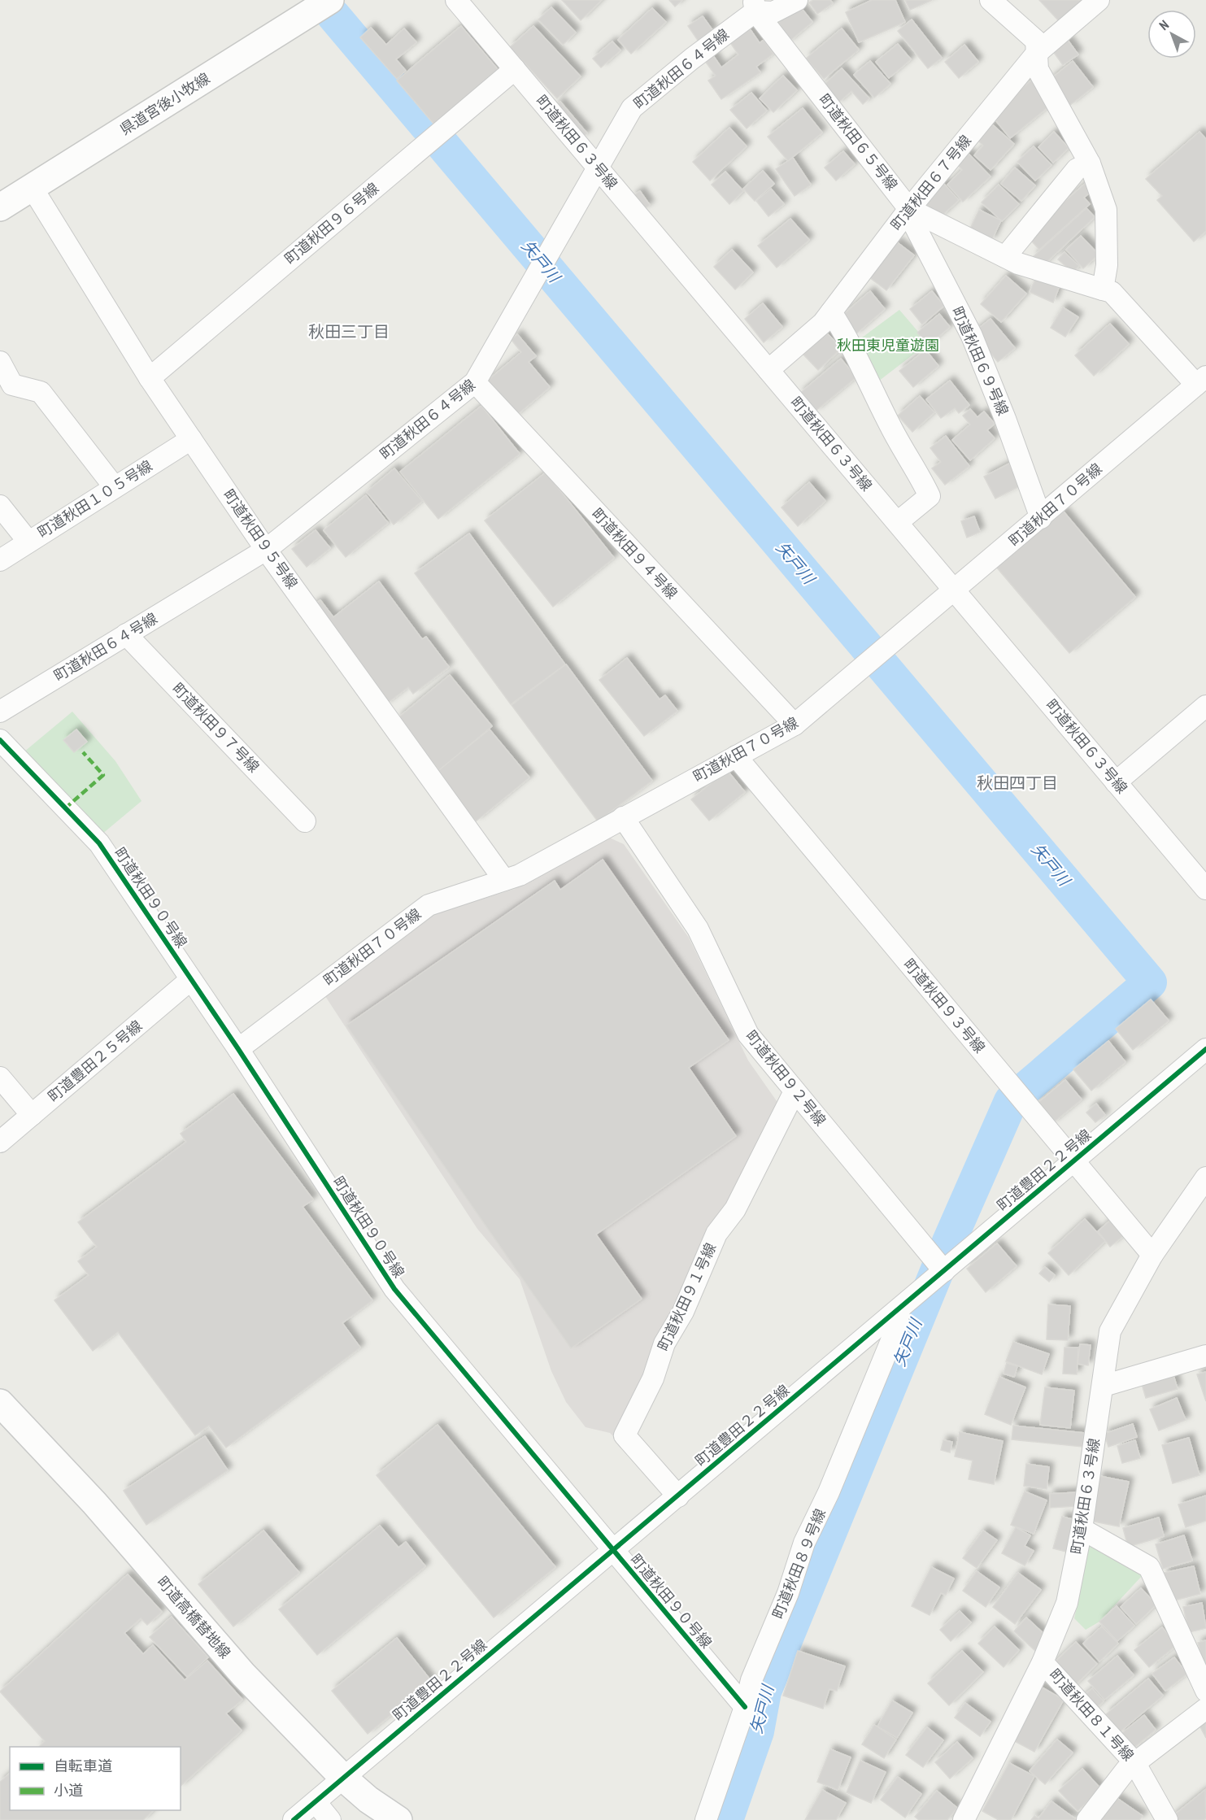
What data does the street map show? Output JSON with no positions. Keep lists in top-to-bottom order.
{
  "streets": {
    "street": [
      "町道秋田６４号線",
      "県道宮後小牧線",
      "町道秋田６３号線",
      "町道秋田６５号線",
      "町道秋田６７号線",
      "町道秋田９６号線",
      "町道秋田６９号線",
      "町道秋田１０５号線",
      "町道秋田７０号線",
      "町道秋田９５号線",
      "町道秋田９４号線",
      "町道秋田９７号線",
      "町道秋田９０号線",
      "町道秋田９３号線",
      "町道豊田２５号線",
      "町道秋田９２号線",
      "町道豊田２２号線",
      "町道秋田９１号線",
      "町道秋田８９号線",
      "町道高橋替地線",
      "町道秋田８１号線"
    ]
  },
  "crossings": [
    ["町道秋田６４号線", "町道秋田６３号線"],
    ["町道秋田６４号線", "町道秋田６５号線"],
    ["町道秋田６４号線", "町道秋田９５号線"],
    ["町道秋田６４号線", "町道秋田９４号線"],
    ["町道秋田６４号線", "町道秋田９７号線"],
    ["県道宮後小牧線", "町道秋田９５号線"],
    ["町道秋田６３号線", "町道秋田６７号線"],
    ["町道秋田６３号線", "町道秋田９６号線"],
    ["町道秋田６３号線", "町道秋田７０号線"],
    ["町道秋田６３号線", "町道秋田９３号線"],
    ["町道秋田６３号線", "町道秋田８１号線"],
    ["町道秋田６５号線", "町道秋田６７号線"],
    ["町道秋田６５号線", "町道秋田６９号線"],
    ["町道秋田６７号線", "町道秋田６９号線"],
    ["町道秋田９６号線", "町道秋田９５号線"],
    ["町道秋田６９号線", "町道秋田７０号線"],
    ["町道秋田１０５号線", "町道秋田９５号線"],
    ["町道秋田７０号線", "町道秋田９５号線"],
    ["町道秋田７０号線", "町道秋田９４号線"],
    ["町道秋田７０号線", "町道秋田９０号線"],
    ["町道秋田７０号線", "町道秋田９３号線"],
    ["町道秋田７０号線", "町道秋田９２号線"],
    ["町道秋田９０号線", "町道豊田２５号線"],
    ["町道秋田９０号線", "町道豊田２２号線"],
    ["町道秋田９０号線", "町道秋田８９号線"],
    ["町道秋田９３号線", "町道豊田２２号線"],
    ["町道秋田９２号線", "町道豊田２２号線"],
    ["町道秋田９２号線", "町道秋田９１号線"],
    ["町道豊田２２号線", "町道秋田９１号線"],
    ["町道豊田２２号線", "町道秋田８９号線"],
    ["町道豊田２２号線", "町道高橋替地線"]
  ],
  "districts": ["秋田三丁目", "秋田四丁目"],
  "water": ["矢戸川"],
  "parks": ["秋田東児童遊園"],
  "legend": ["自転車道", "小道"],
  "north": "top left"
}
